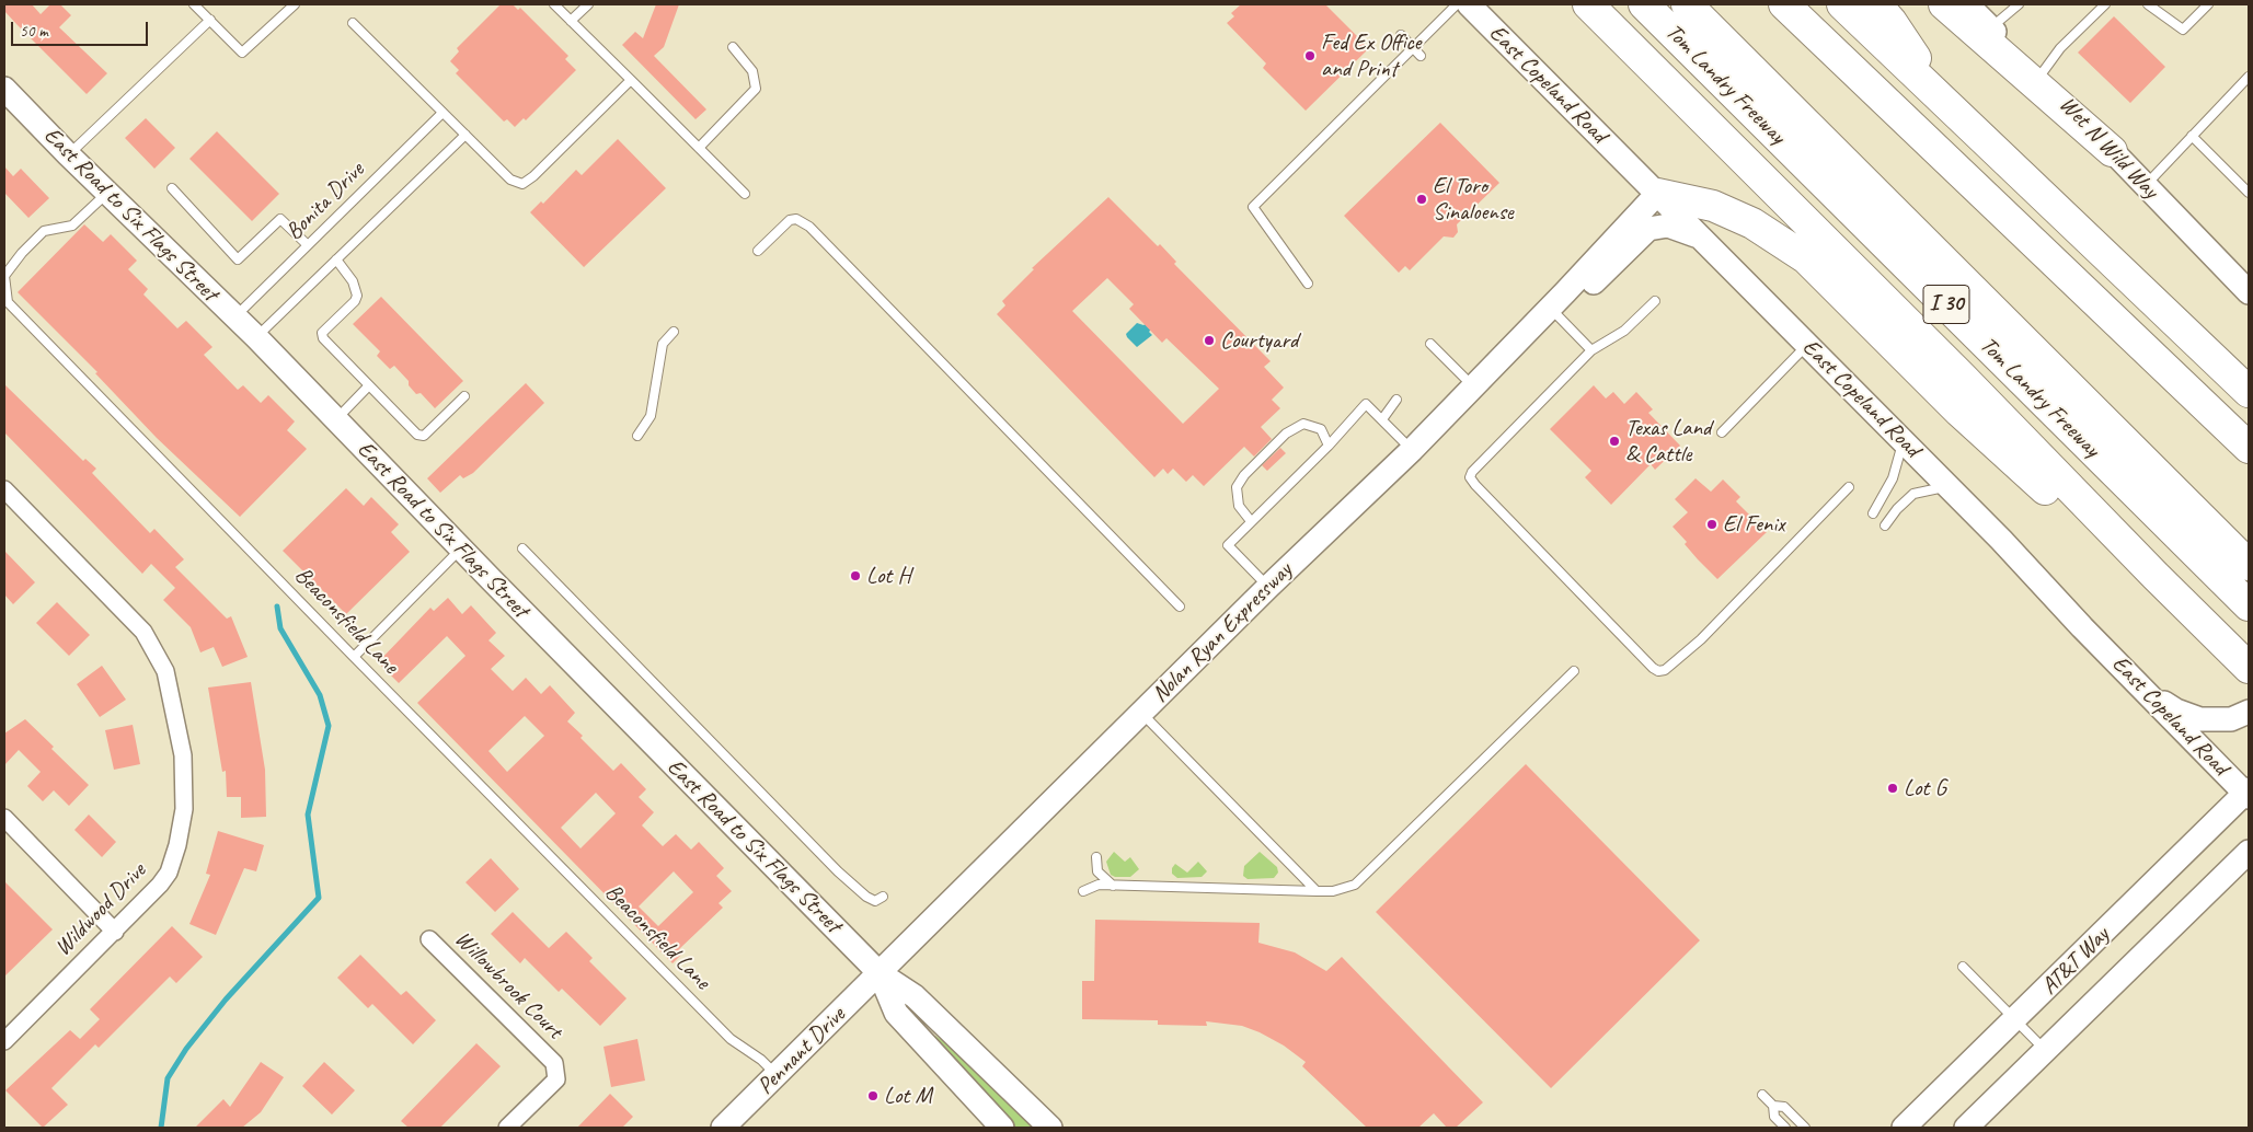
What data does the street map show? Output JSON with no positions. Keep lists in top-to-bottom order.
{
  "streets": {
    "highway": ["Tom Landry Freeway", "I 30"],
    "street": [
      "East Copeland Road",
      "Wet N Wild Way",
      "East Road to Six Flags Street",
      "Nolan Ryan Expressway",
      "Wildwood Drive",
      "AT&T Way",
      "Willowbrook Court",
      "Pennant Drive"
    ],
    "lane": ["Bonita Drive", "Beaconsfield Lane"]
  },
  "crossings": [
    ["East Copeland Road", "Nolan Ryan Expressway"],
    ["East Copeland Road", "AT&T Way"],
    ["Bonita Drive", "East Road to Six Flags Street"],
    ["East Road to Six Flags Street", "Beaconsfield Lane"],
    ["East Road to Six Flags Street", "Nolan Ryan Expressway"],
    ["East Road to Six Flags Street", "Pennant Drive"],
    ["Beaconsfield Lane", "Pennant Drive"],
    ["Nolan Ryan Expressway", "Pennant Drive"]
  ],
  "places": [
    "Fed Ex Office and Print",
    "El Toro Sinaloense",
    "Courtyard",
    "Texas Land & Cattle",
    "El Fenix",
    "Lot H",
    "Lot G",
    "Lot M"
  ],
  "scale_bar": "50 m"
}
